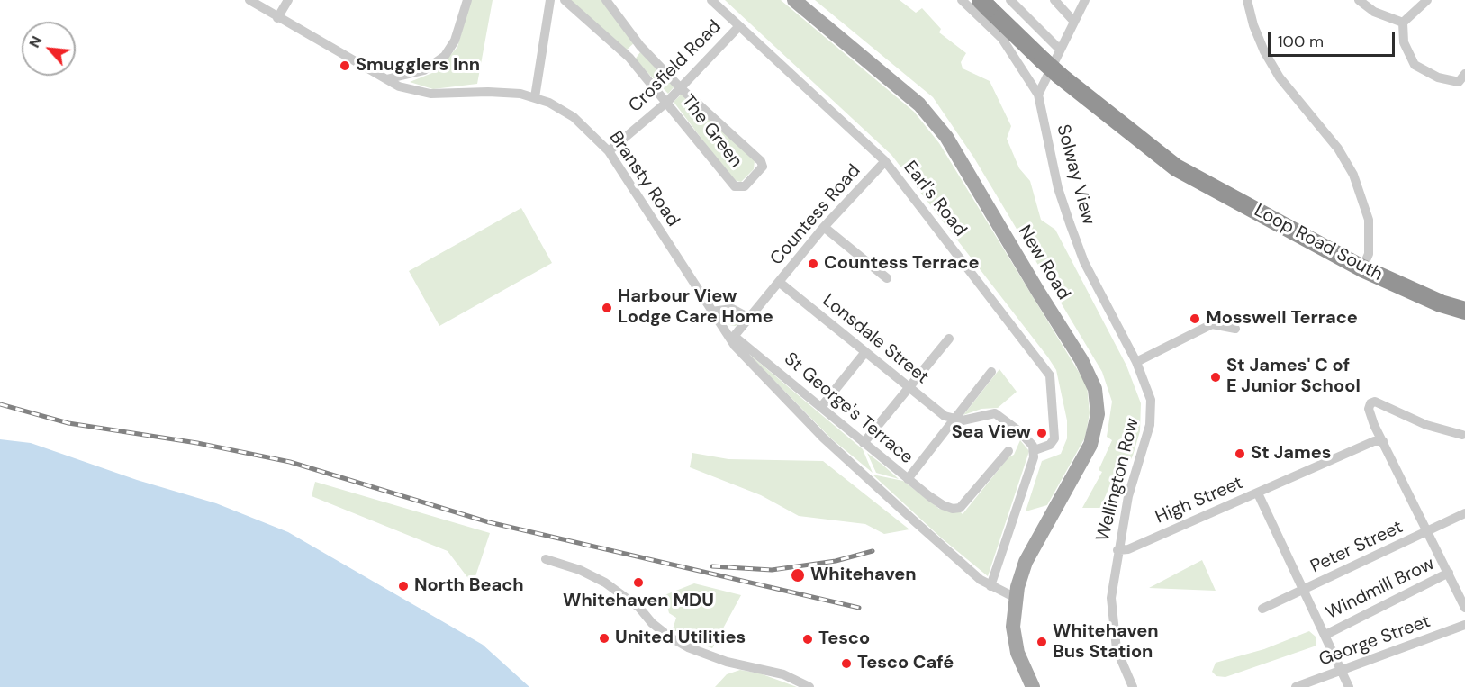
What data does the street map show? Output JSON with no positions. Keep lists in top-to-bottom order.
{
  "streets": {
    "highway": ["Loop Road South"],
    "main road": ["New Road"],
    "street": [
      "Crosfield Road",
      "The Green",
      "Solway View",
      "Bransty Road",
      "Earl's Road",
      "Countess Road",
      "Lonsdale Street",
      "St George's Terrace",
      "Wellington Row",
      "High Street",
      "Peter Street",
      "Windmill Brow",
      "George Street"
    ]
  },
  "crossings": [
    ["Crosfield Road", "The Green"],
    ["Crosfield Road", "Bransty Road"],
    ["Crosfield Road", "Earl's Road"],
    ["Solway View", "Wellington Row"],
    ["Bransty Road", "Countess Road"],
    ["Bransty Road", "New Road"],
    ["Bransty Road", "St George's Terrace"],
    ["Earl's Road", "Countess Road"],
    ["Countess Road", "Lonsdale Street"],
    ["Countess Road", "St George's Terrace"],
    ["Wellington Row", "High Street"]
  ],
  "places": [
    "Smugglers Inn",
    "Countess Terrace",
    "Harbour View Lodge Care Home",
    "Mosswell Terrace",
    "St James' C of E Junior School",
    "Sea View",
    "St James",
    "Whitehaven",
    "Whitehaven MDU",
    "North Beach",
    "United Utilities",
    "Tesco",
    "Whitehaven Bus Station",
    "Tesco Café"
  ],
  "scale_bar": "100 m",
  "north": "top left"
}
